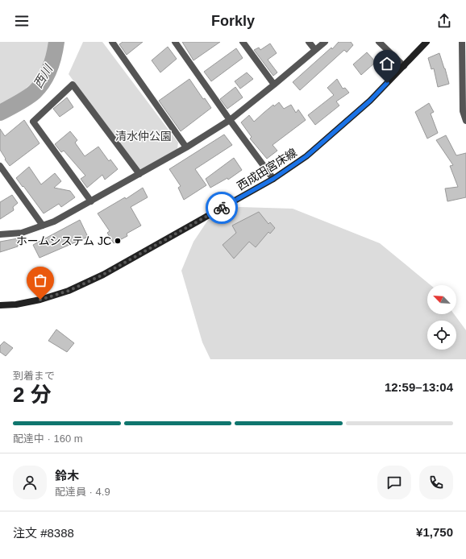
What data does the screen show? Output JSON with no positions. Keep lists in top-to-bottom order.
{
  "streets": {
    "main road": ["西成田宮床線"]
  },
  "water": ["西川"],
  "parks": ["清水仲公園"],
  "places": ["ホームシステム JC"],
  "north": "top left",
  "page": {
    "header": "Forkly",
    "heading": ["2 分", "到着まで", "12:59–13:04"],
    "panel": [
      "鈴木",
      "配達員 · 4.9",
      "注文 #8388",
      "¥1,750"
    ],
    "bar": "配達中 · 160 m"
  }
}
